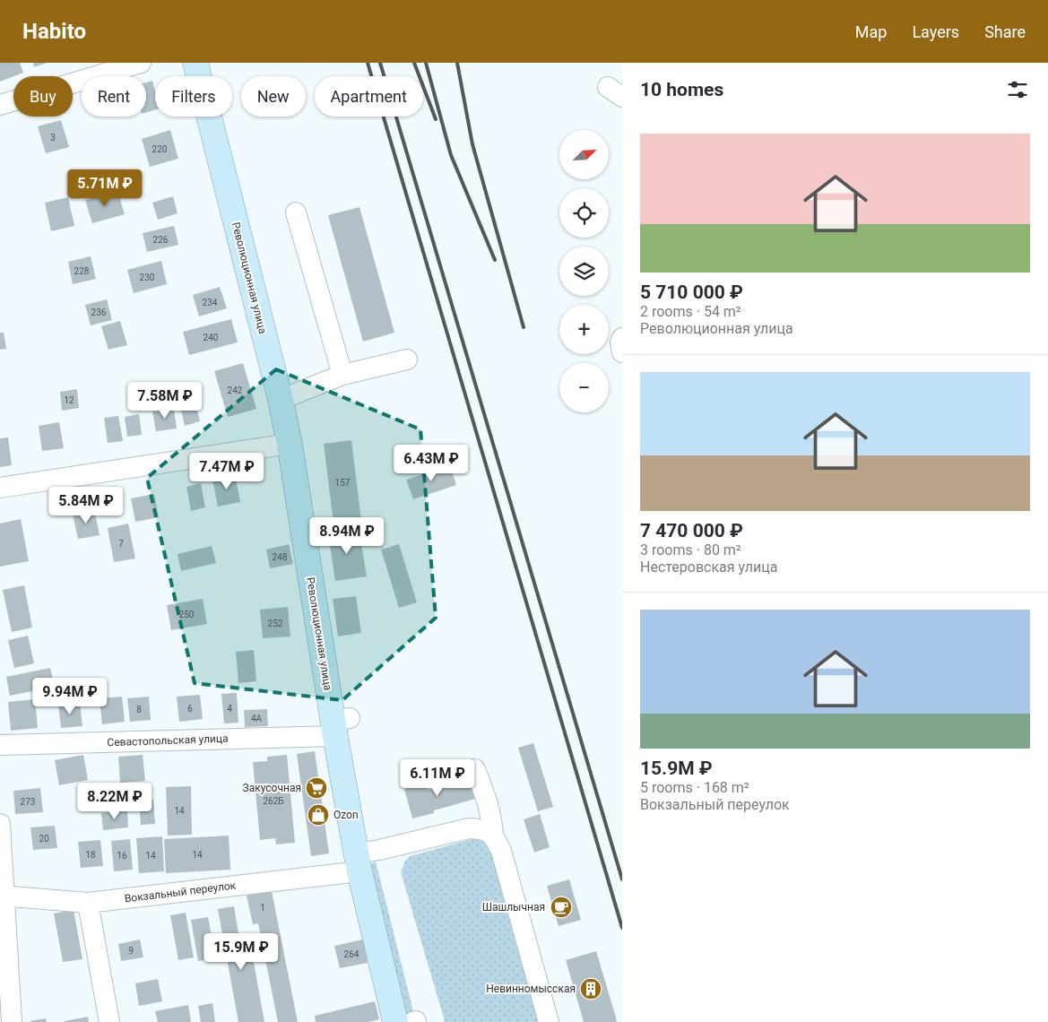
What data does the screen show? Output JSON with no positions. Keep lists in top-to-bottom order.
{
  "streets": {
    "main road": ["Революционная улица"],
    "street": ["Севастопольская улица", "Вокзальный переулок"]
  },
  "crossings": [
    ["Революционная улица", "Севастопольская улица"],
    ["Революционная улица", "Вокзальный переулок"]
  ],
  "places": {
    "supermarket": ["Закусочная"],
    "shop": ["Ozon"],
    "cafe": ["Шашлычная"],
    "building": ["Невинномысская"]
  },
  "house_numbers": [
    "3",
    "220",
    "226",
    "228",
    "230",
    "234",
    "236",
    "240",
    "242",
    "12",
    "157",
    "7",
    "248",
    "250",
    "252",
    "6",
    "4",
    "8",
    "4А",
    "262Б",
    "273",
    "14",
    "20",
    "18",
    "14",
    "16",
    "14",
    "1",
    "9",
    "264"
  ],
  "north": "top right",
  "page": {
    "header": "Habito",
    "nav": ["Map", "Layers", "Share"],
    "heading": "10 homes",
    "chip": [
      "Buy",
      "Rent",
      "Filters",
      "New",
      "Apartment"
    ],
    "list": [
      {
        "name": "5 710 000 ₽",
        "note": "2 rooms · 54 m² · Революционная улица"
      },
      {
        "name": "7 470 000 ₽",
        "note": "3 rooms · 80 m² · Нестеровская улица"
      },
      {
        "name": "15.9M ₽",
        "note": "5 rooms · 168 m² · Вокзальный переулок"
      }
    ],
    "map_buttons": ["+", "−"],
    "price": [
      "5.71M ₽",
      "7.58M ₽",
      "6.43M ₽",
      "7.47M ₽",
      "5.84M ₽",
      "8.94M ₽",
      "9.94M ₽",
      "6.11M ₽",
      "8.22M ₽",
      "15.9M ₽"
    ]
  }
}
